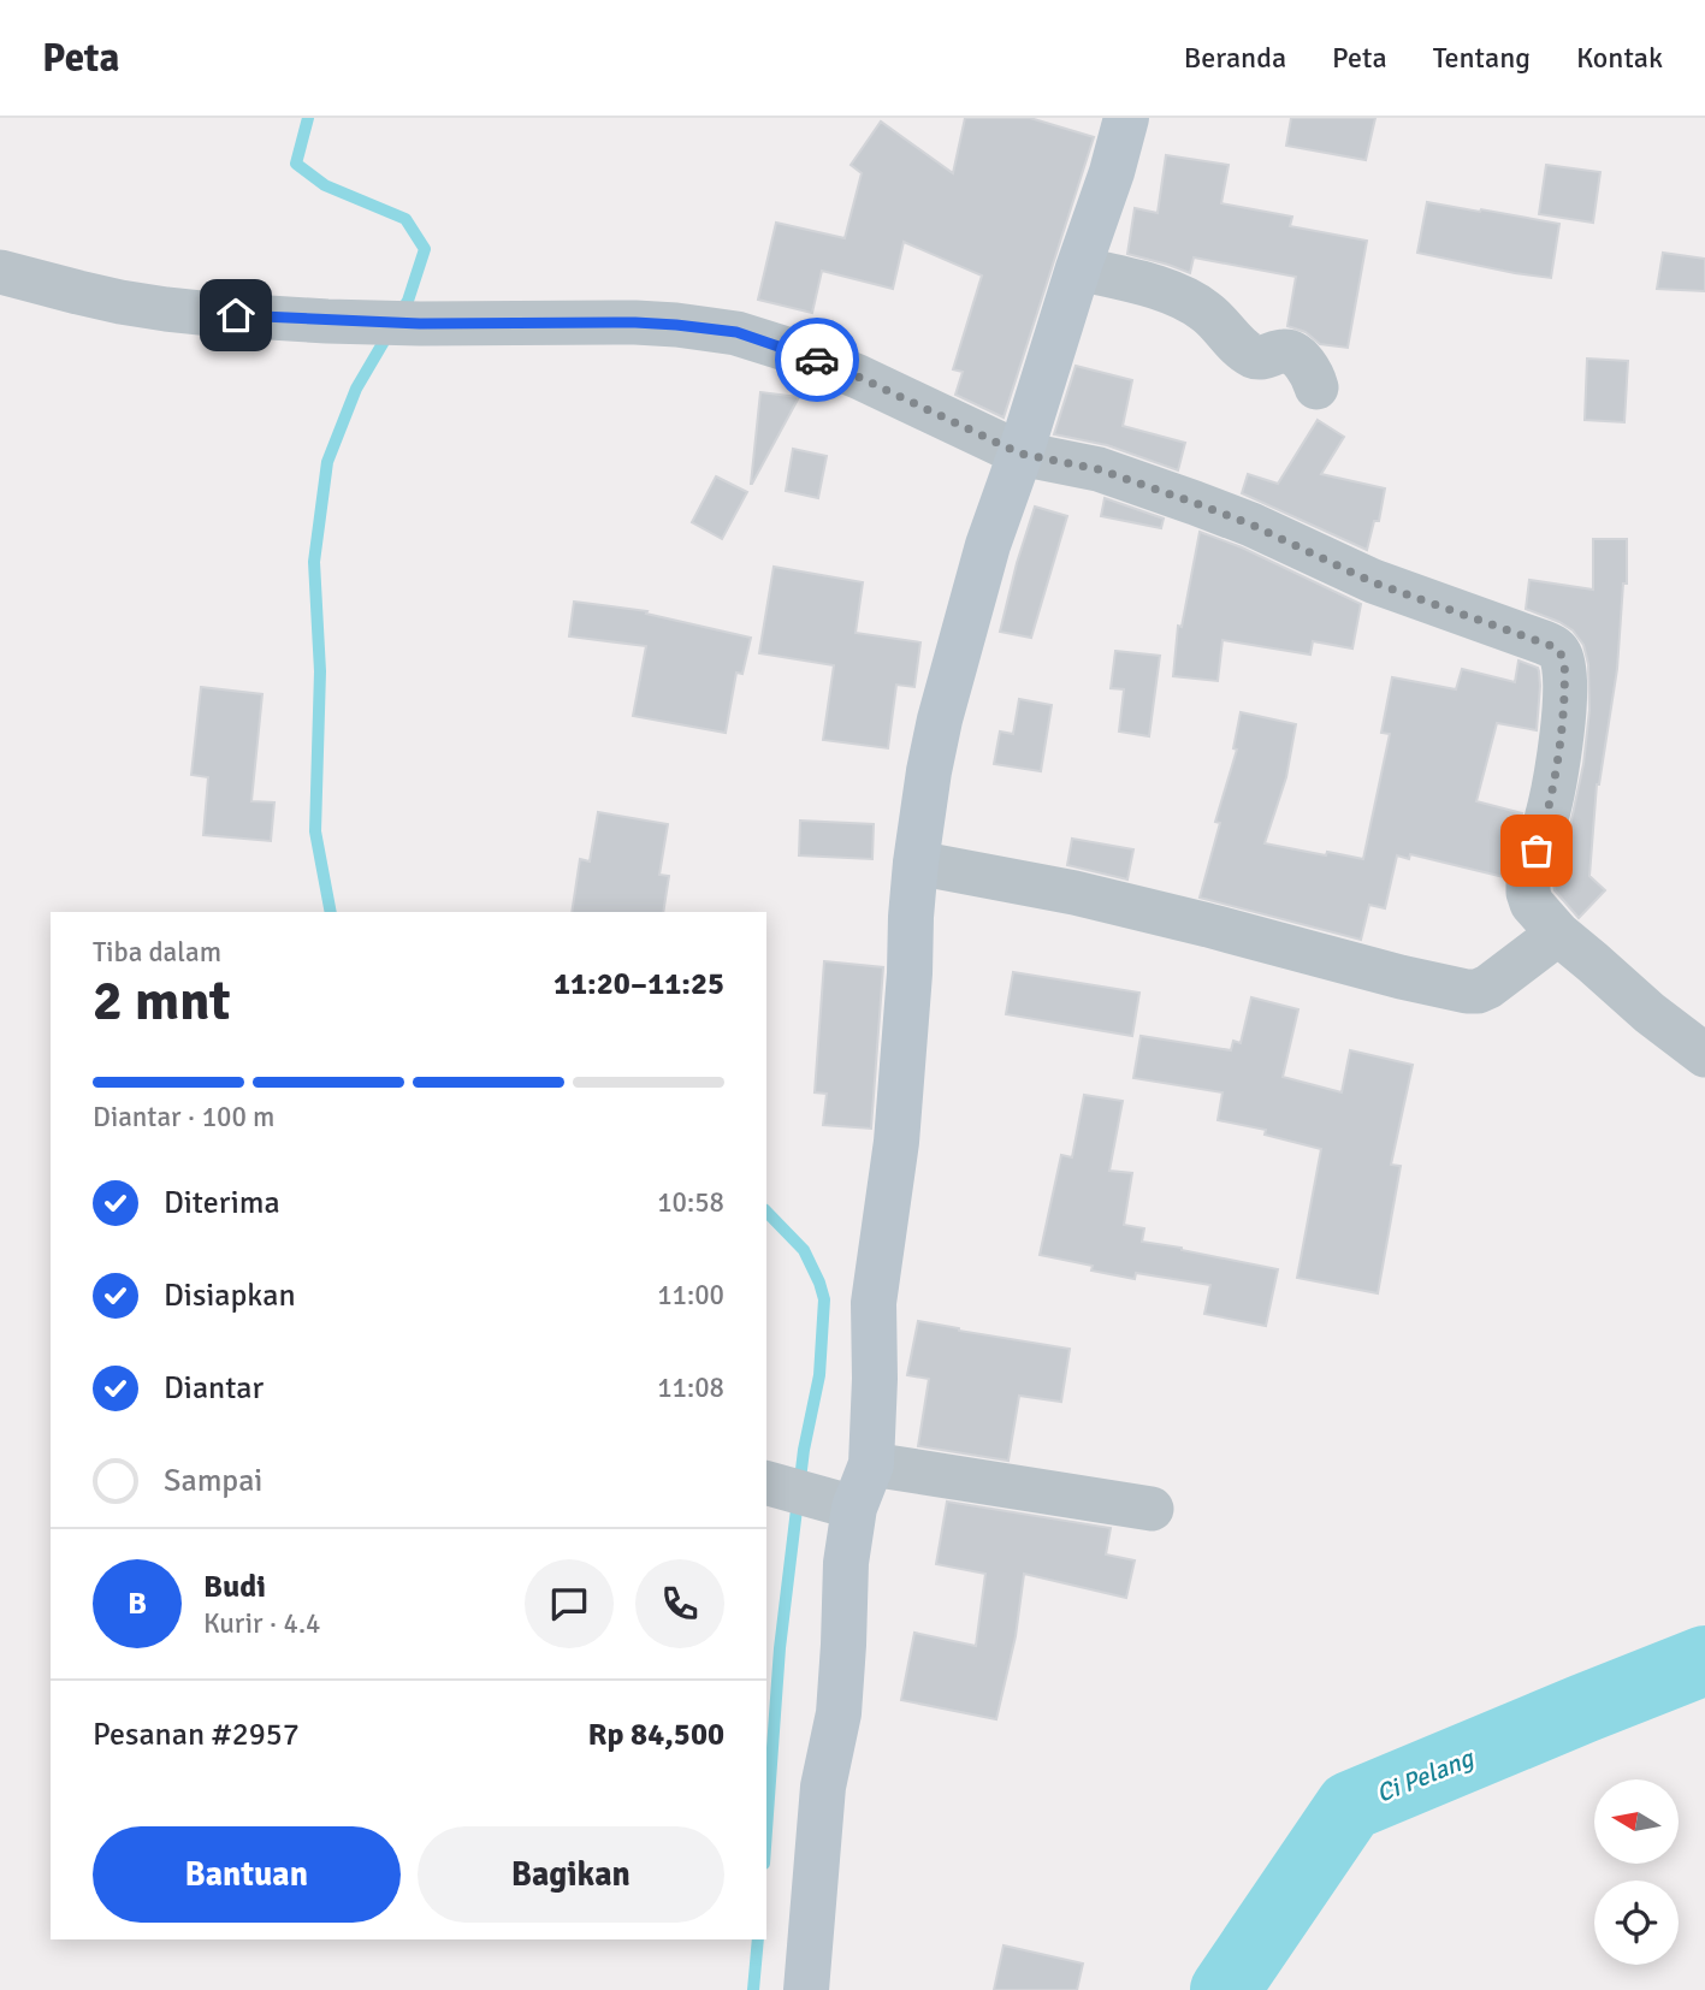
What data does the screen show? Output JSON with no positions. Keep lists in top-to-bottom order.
{
  "water": ["Ci Pelang"],
  "north": "left",
  "page": {
    "header": "Peta",
    "nav": [
      "Beranda",
      "Peta",
      "Tentang",
      "Kontak"
    ],
    "heading": ["2 mnt", "Tiba dalam", "11:20–11:25"],
    "panel": [
      "Budi",
      "Kurir · 4.4",
      "Pesanan #2957",
      "Rp 84,500"
    ],
    "bar": "Diantar · 100 m",
    "list": [
      ["Diterima", "10:58"],
      ["Disiapkan", "11:00"],
      ["Diantar", "11:08"],
      "Sampai"
    ],
    "round": "B",
    "buttons": ["Bantuan", "Bagikan"]
  }
}
